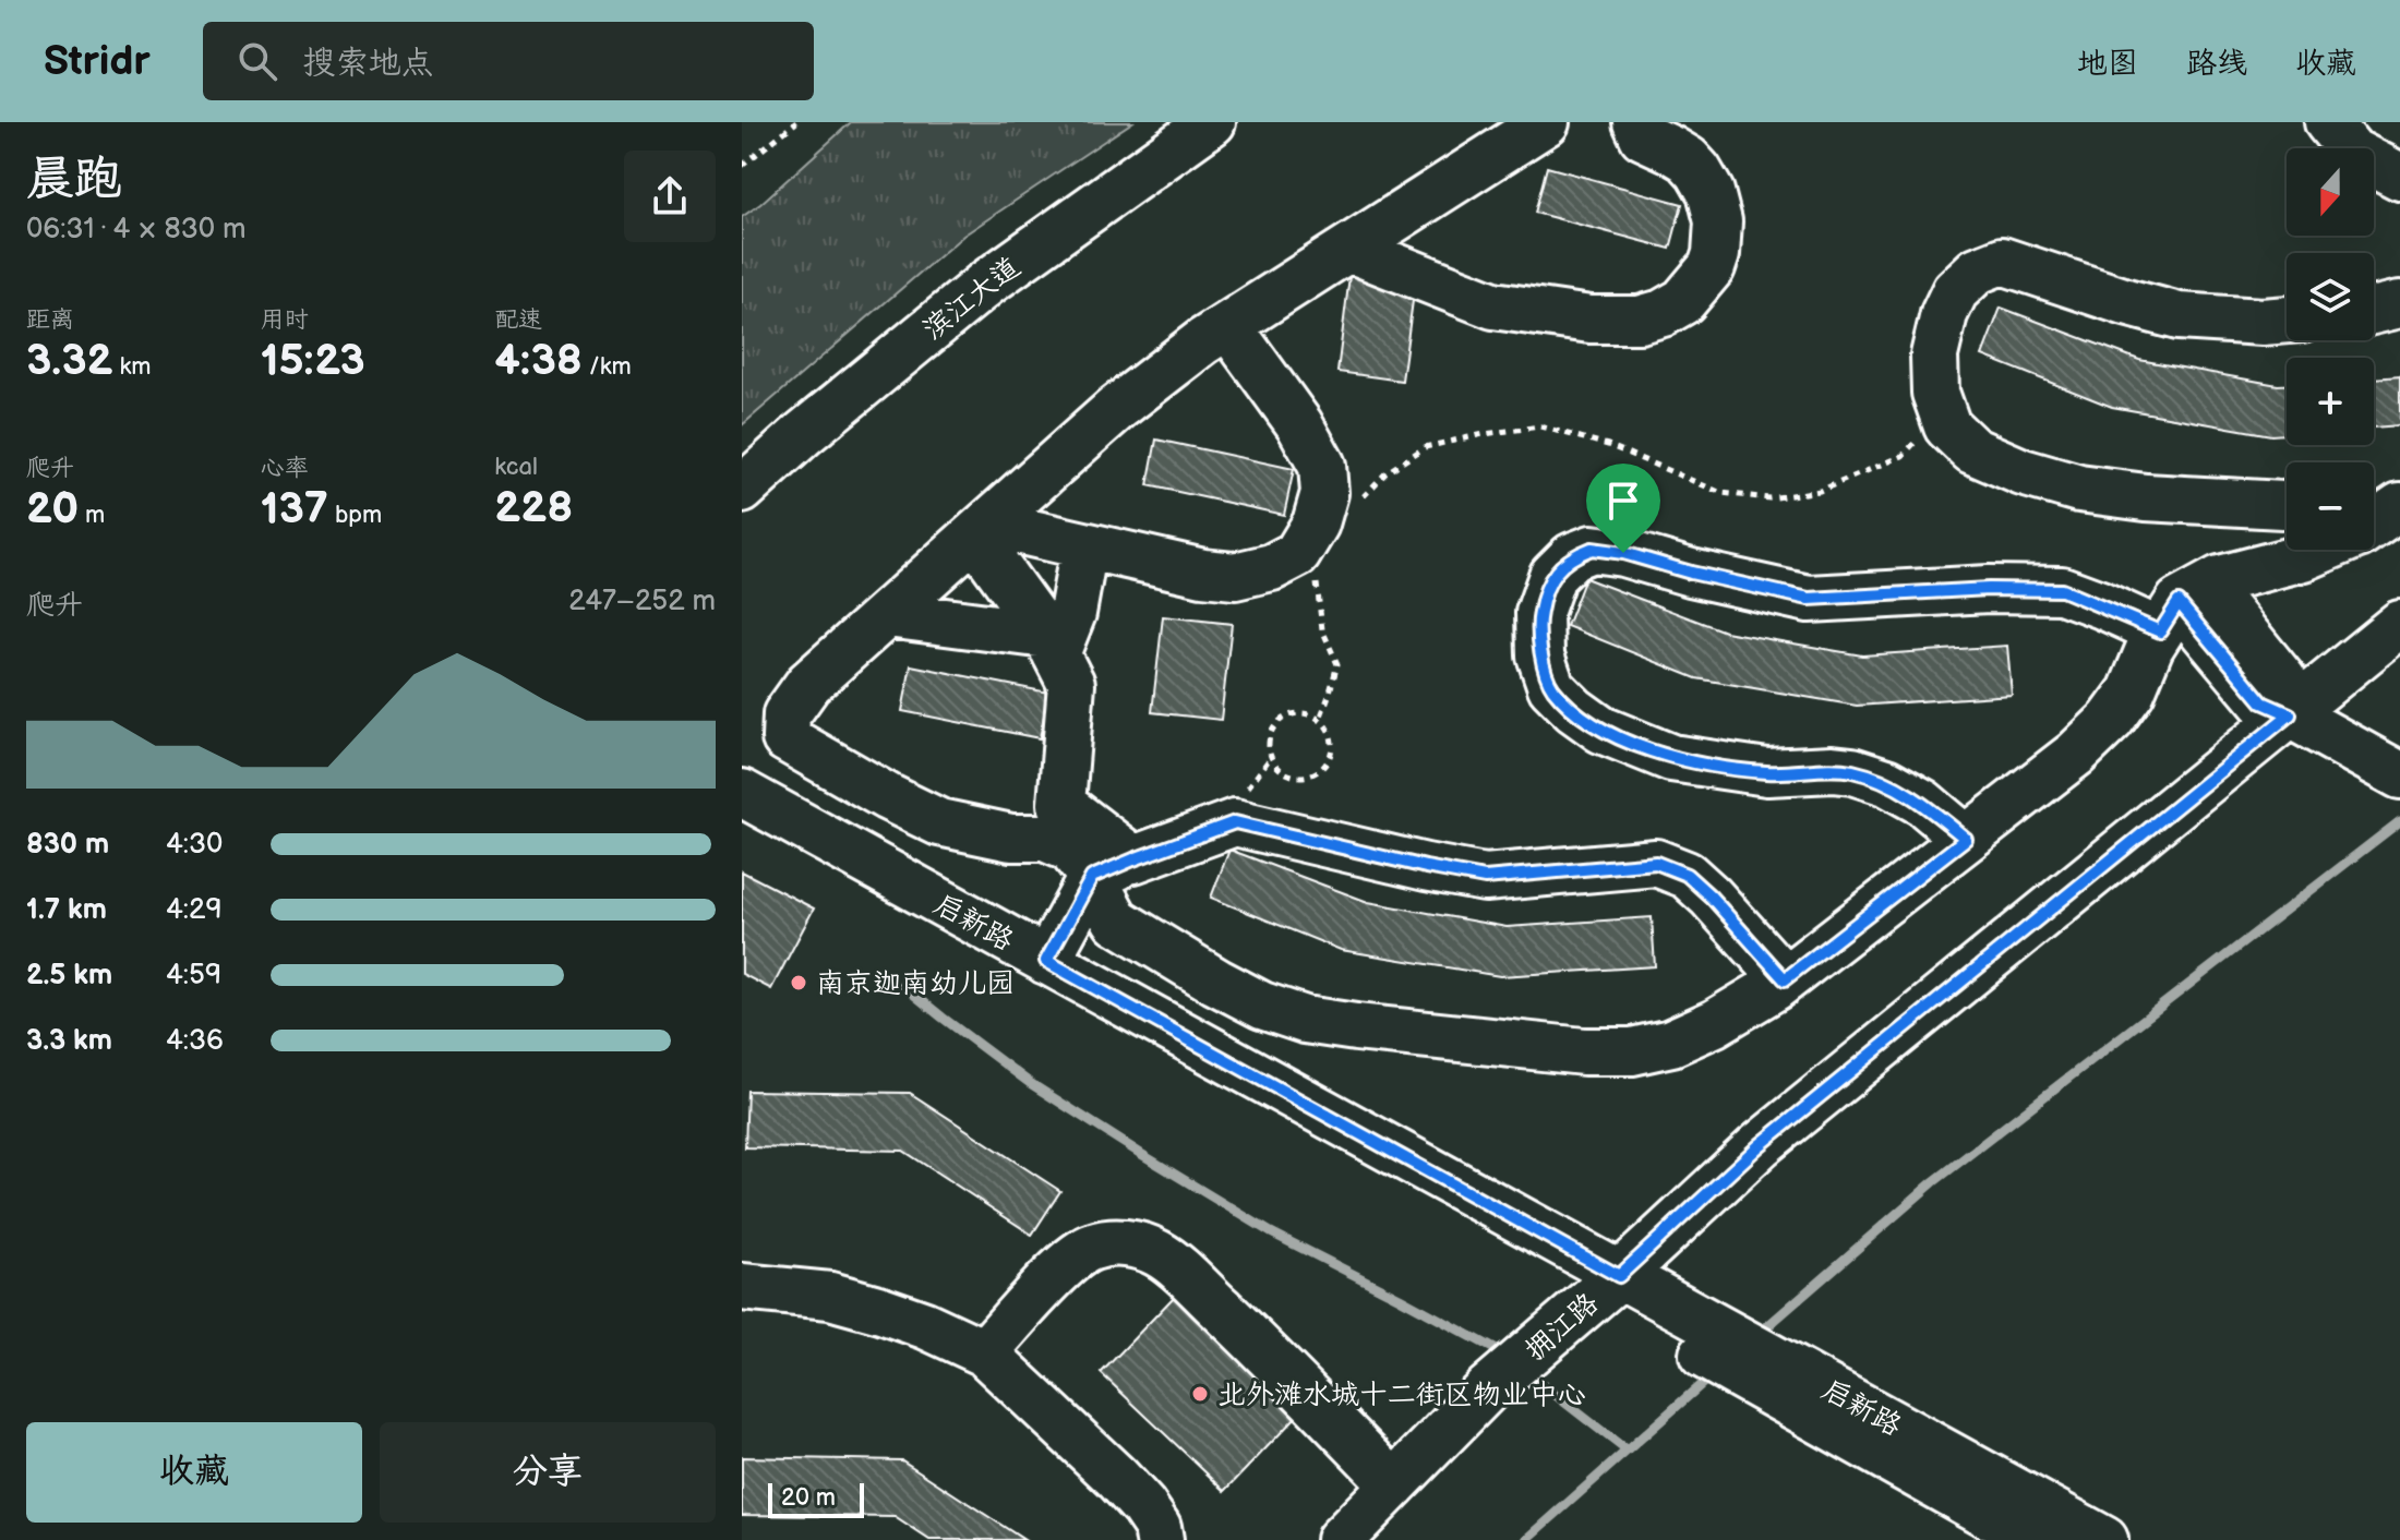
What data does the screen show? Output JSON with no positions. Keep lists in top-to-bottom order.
{
  "streets": {
    "street": ["滨江大道", "启新路", "拥江路"]
  },
  "crossings": [
    ["启新路", "拥江路"]
  ],
  "places": ["南京迦南幼儿园", "北外滩水城十二街区物业中心"],
  "scale_bar": "20 m",
  "north": "bottom",
  "page": {
    "header": "Stridr",
    "search": "搜索地点",
    "nav": ["地图", "路线", "收藏"],
    "heading": ["晨跑", "06:31 · 4 × 830 m"],
    "map_buttons": ["+", "−"],
    "stats": [
      ["距离", "3.32 km"],
      ["用时", "15:23"],
      ["配速", "4:38 /km"],
      ["爬升", "20 m"],
      ["心率", "137 bpm"],
      ["kcal", "228"]
    ],
    "chart": ["爬升", "247–252 m"],
    "list": [
      {
        "name": "830 m",
        "note": "4:30"
      },
      {
        "name": "1.7 km",
        "note": "4:29"
      },
      {
        "name": "2.5 km",
        "note": "4:59"
      },
      {
        "name": "3.3 km",
        "note": "4:36"
      }
    ],
    "buttons": ["收藏", "分享"],
    "scale": "20 m"
  }
}
